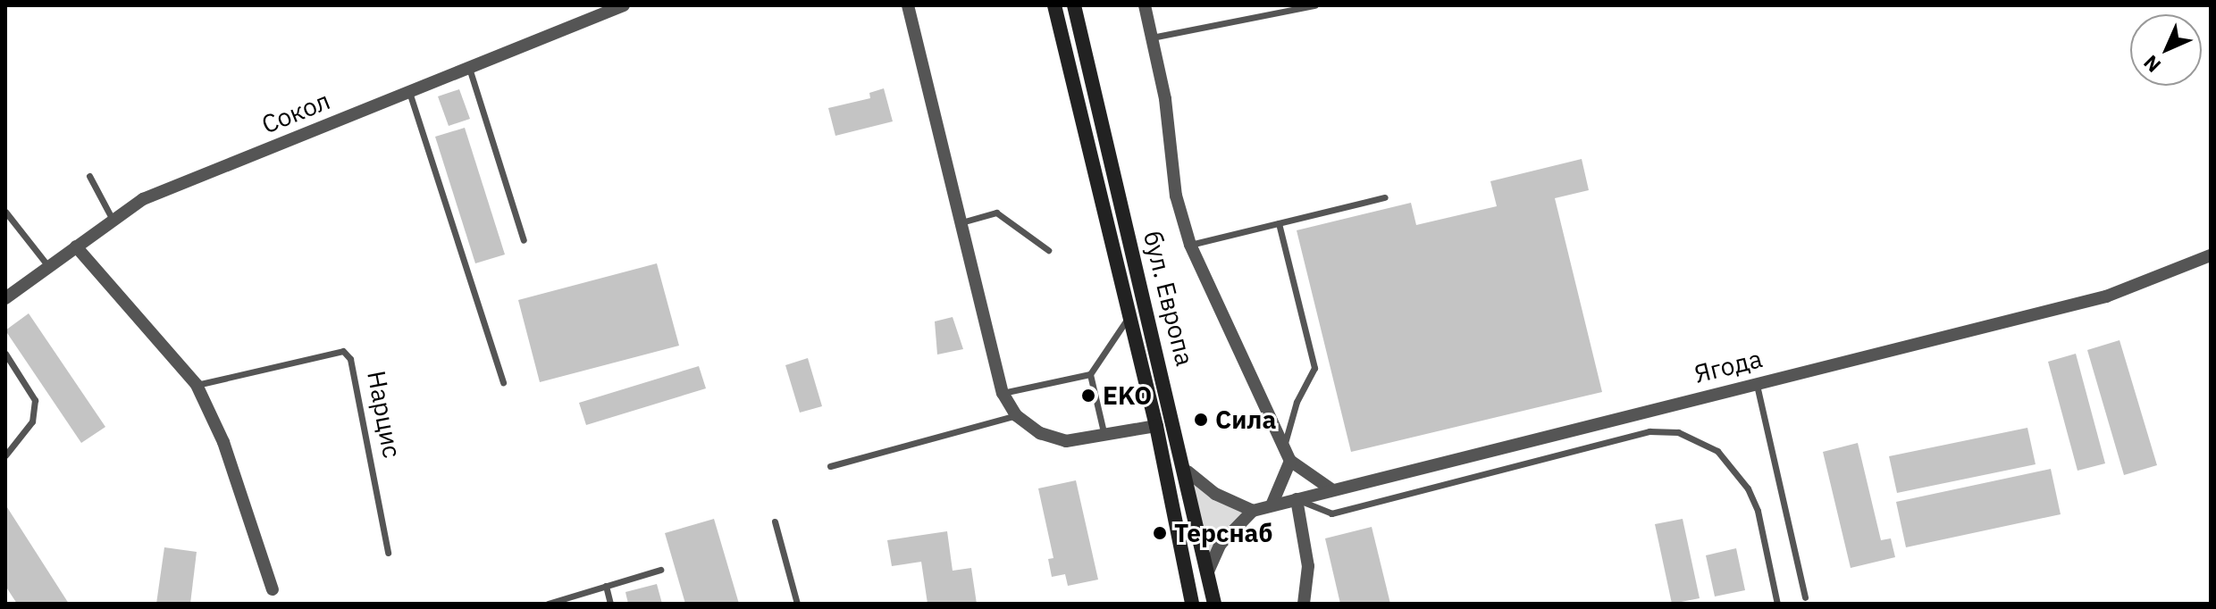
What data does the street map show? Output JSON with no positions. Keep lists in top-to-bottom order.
{
  "streets": {
    "main road": ["бул. Европа"],
    "street": ["Сокол", "Ягода"],
    "lane": ["Нарцис"]
  },
  "places": ["EKO", "Сила", "Терснаб"],
  "north": "bottom left"
}
